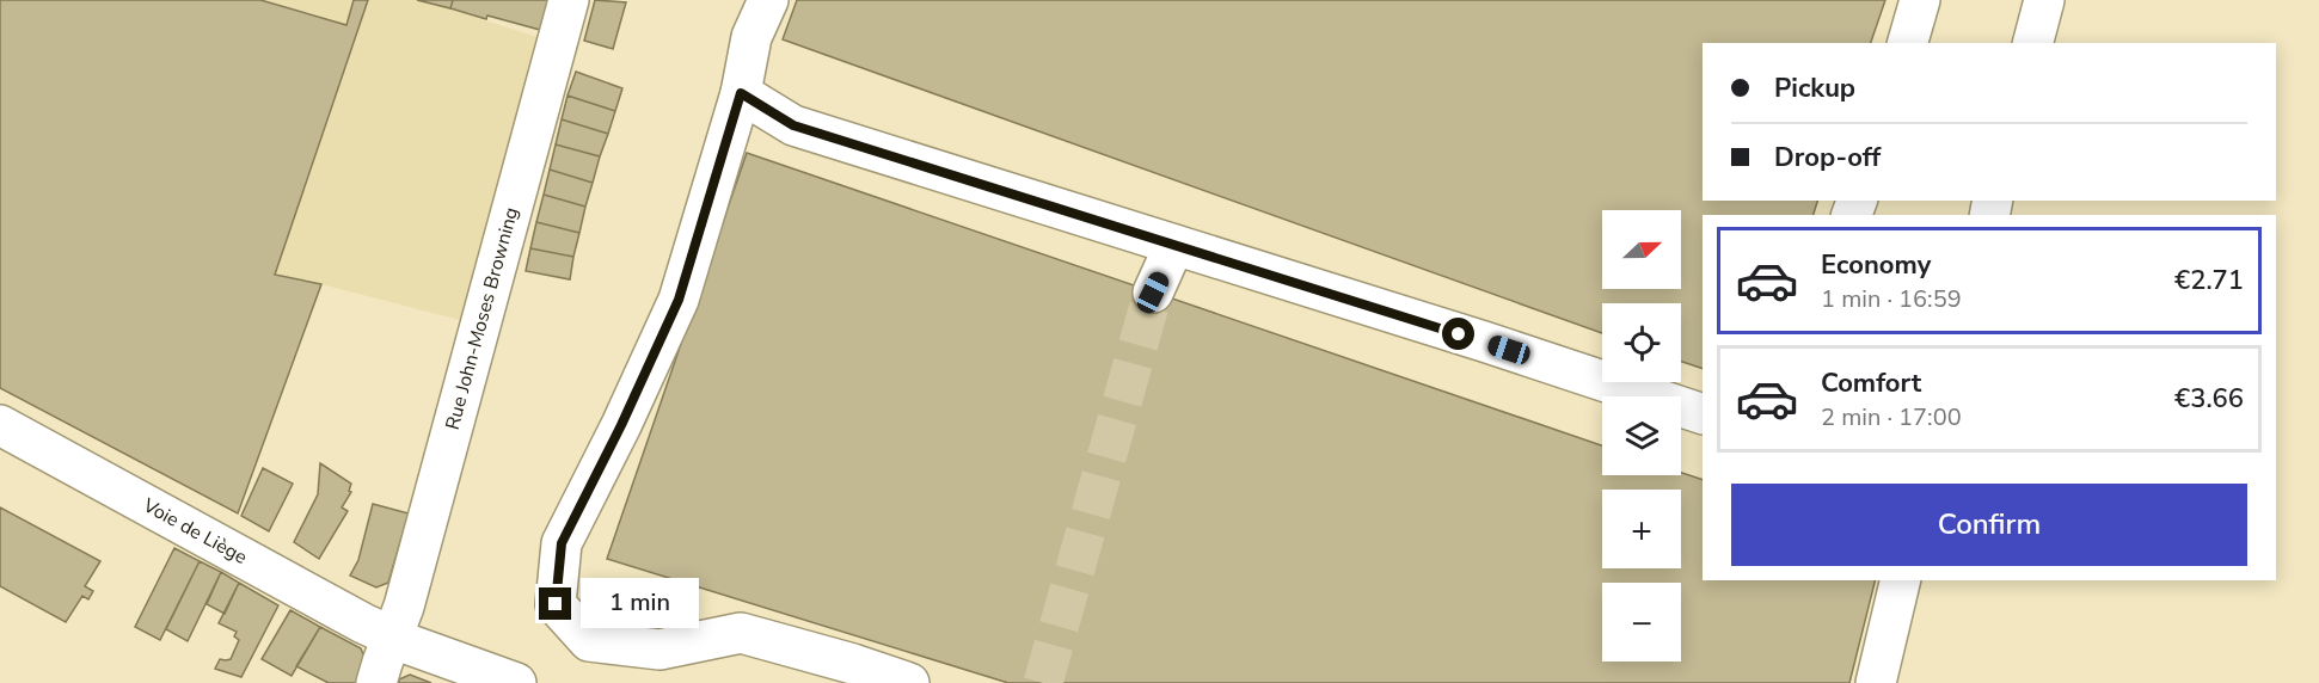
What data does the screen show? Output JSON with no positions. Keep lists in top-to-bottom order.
{
  "streets": {
    "street": ["Rue John-Moses Browning", "Voie de Liège"]
  },
  "crossings": [
    ["Rue John-Moses Browning", "Voie de Liège"]
  ],
  "north": "right",
  "page": {
    "banner": ["Pickup", "Drop-off"],
    "map_buttons": ["+", "−"],
    "list": [
      {
        "name": "Economy",
        "note": "1 min · 16:59",
        "value": "€2.71"
      },
      {
        "name": "Comfort",
        "note": "2 min · 17:00",
        "value": "€3.66"
      }
    ],
    "buttons": "Confirm",
    "bubble": "1 min"
  }
}
